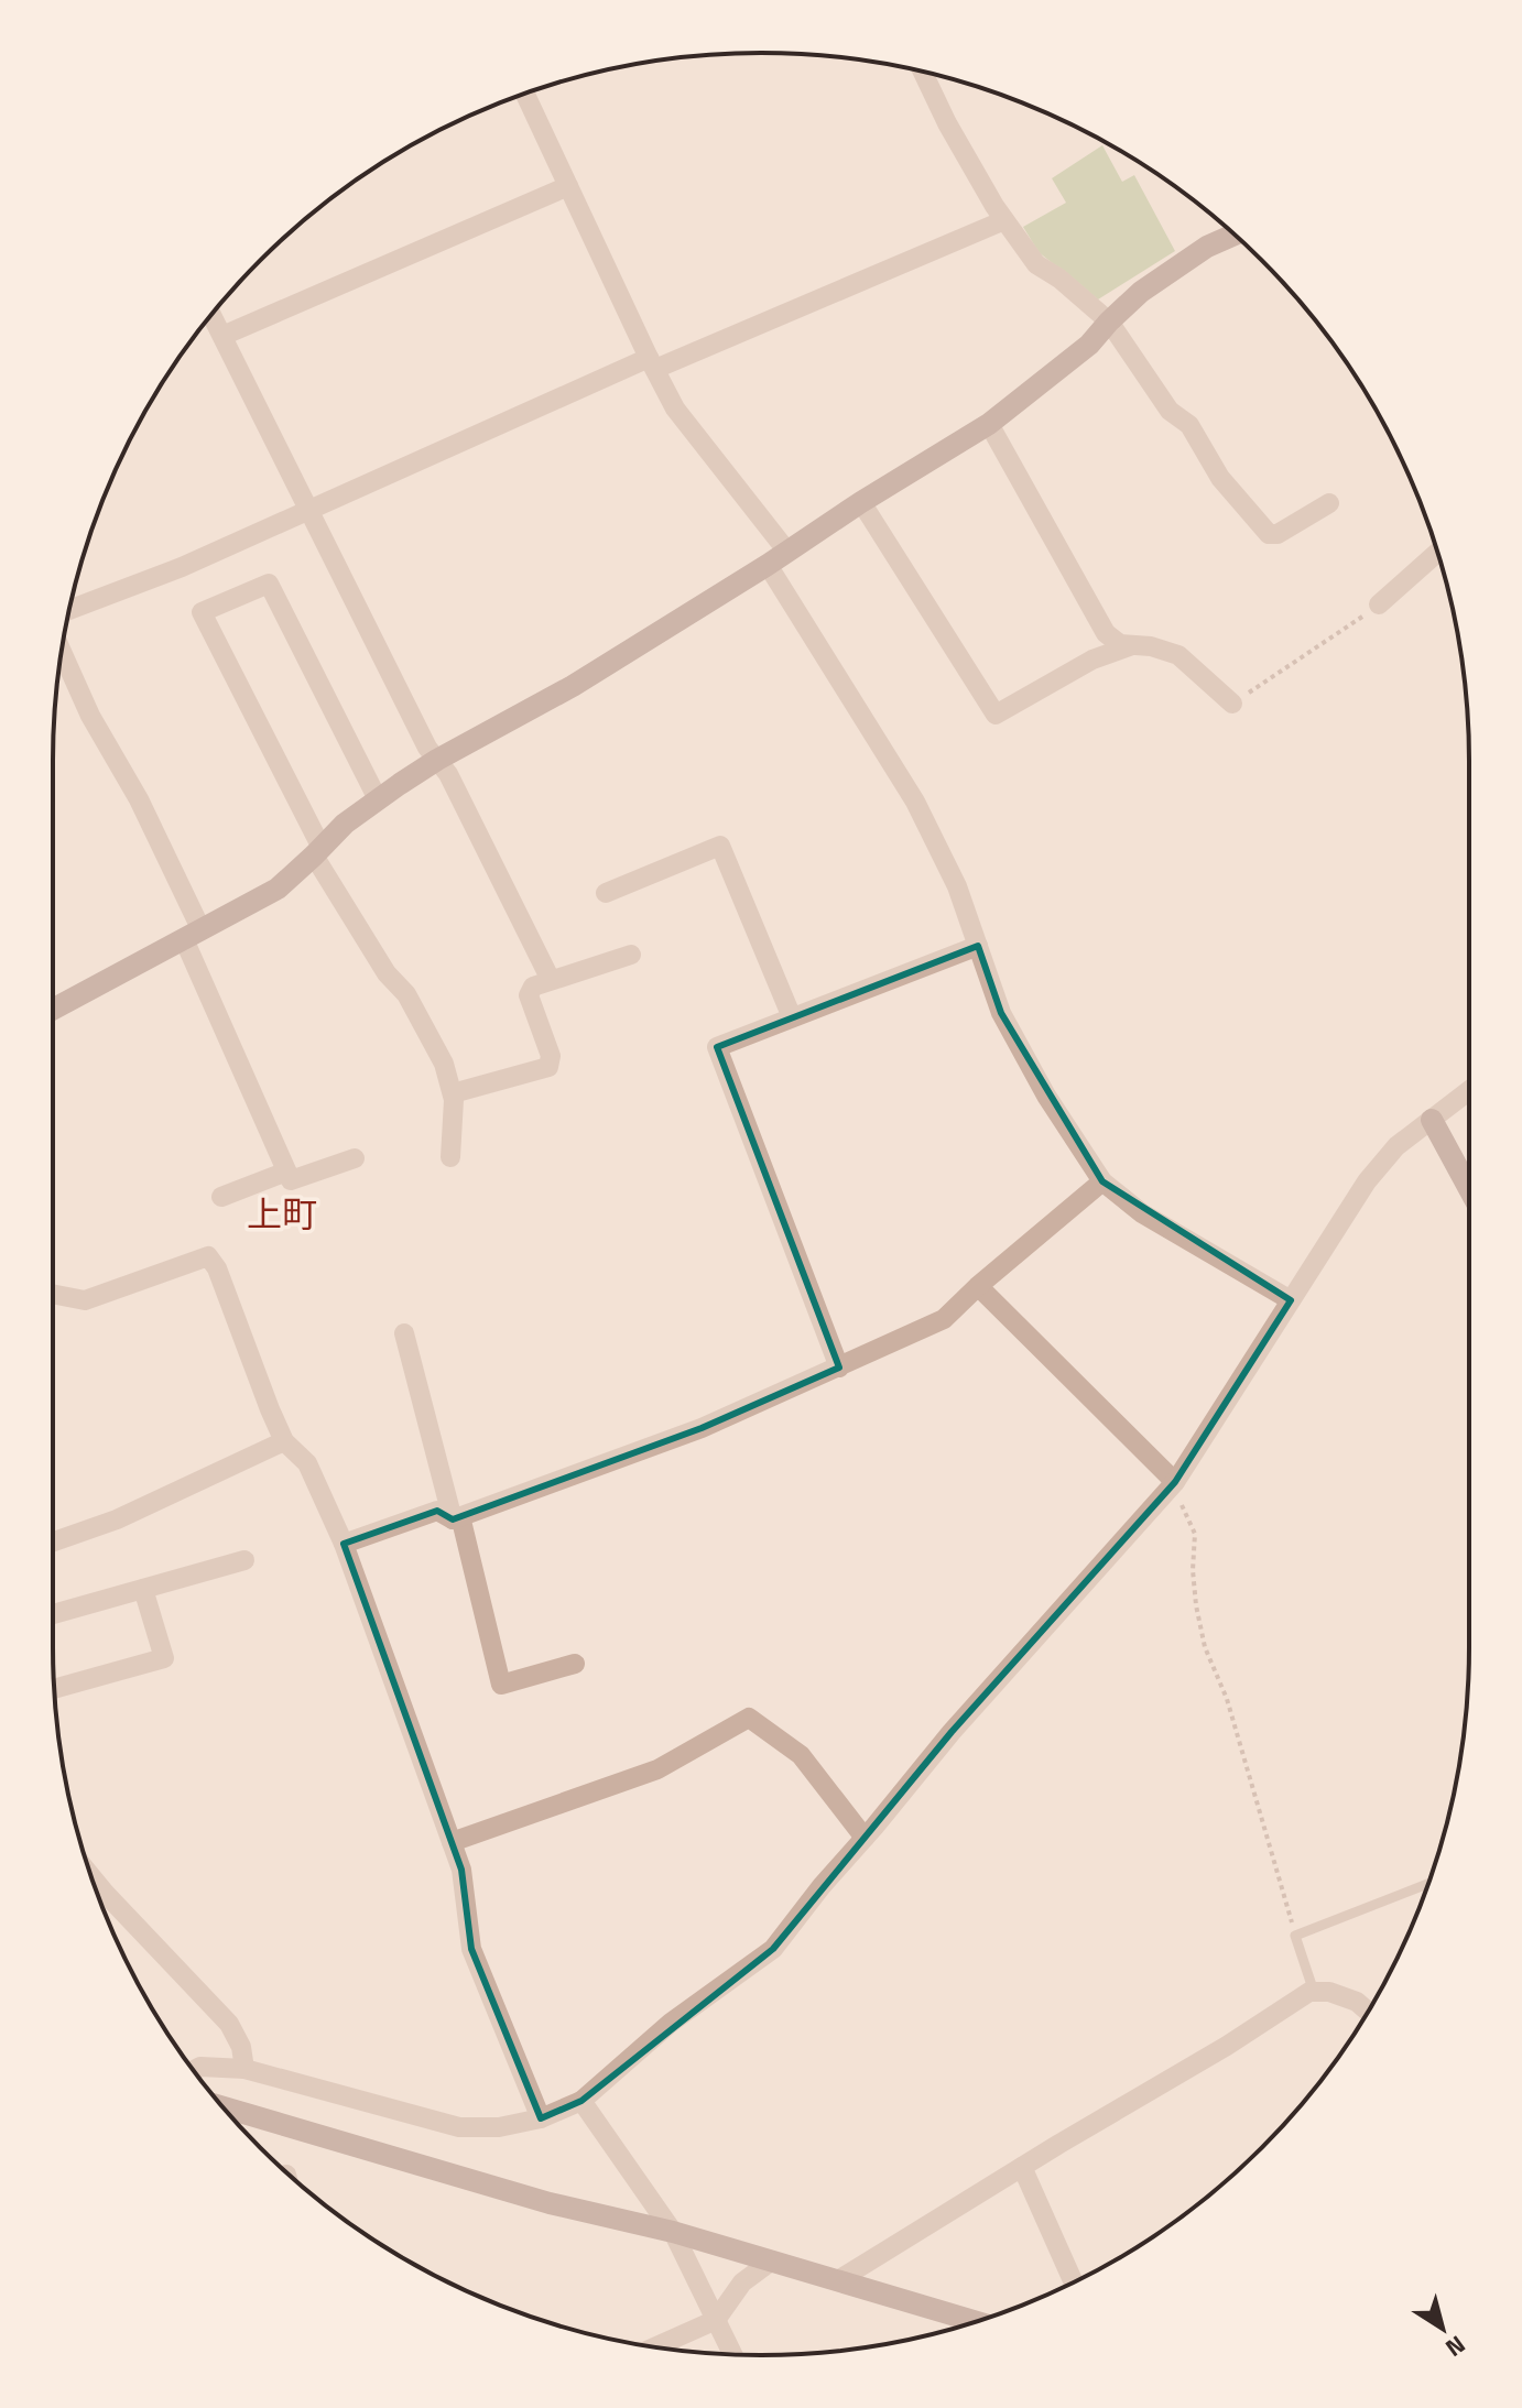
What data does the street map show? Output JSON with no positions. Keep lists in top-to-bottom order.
{
  "districts": ["上町"],
  "north": "bottom right"
}
